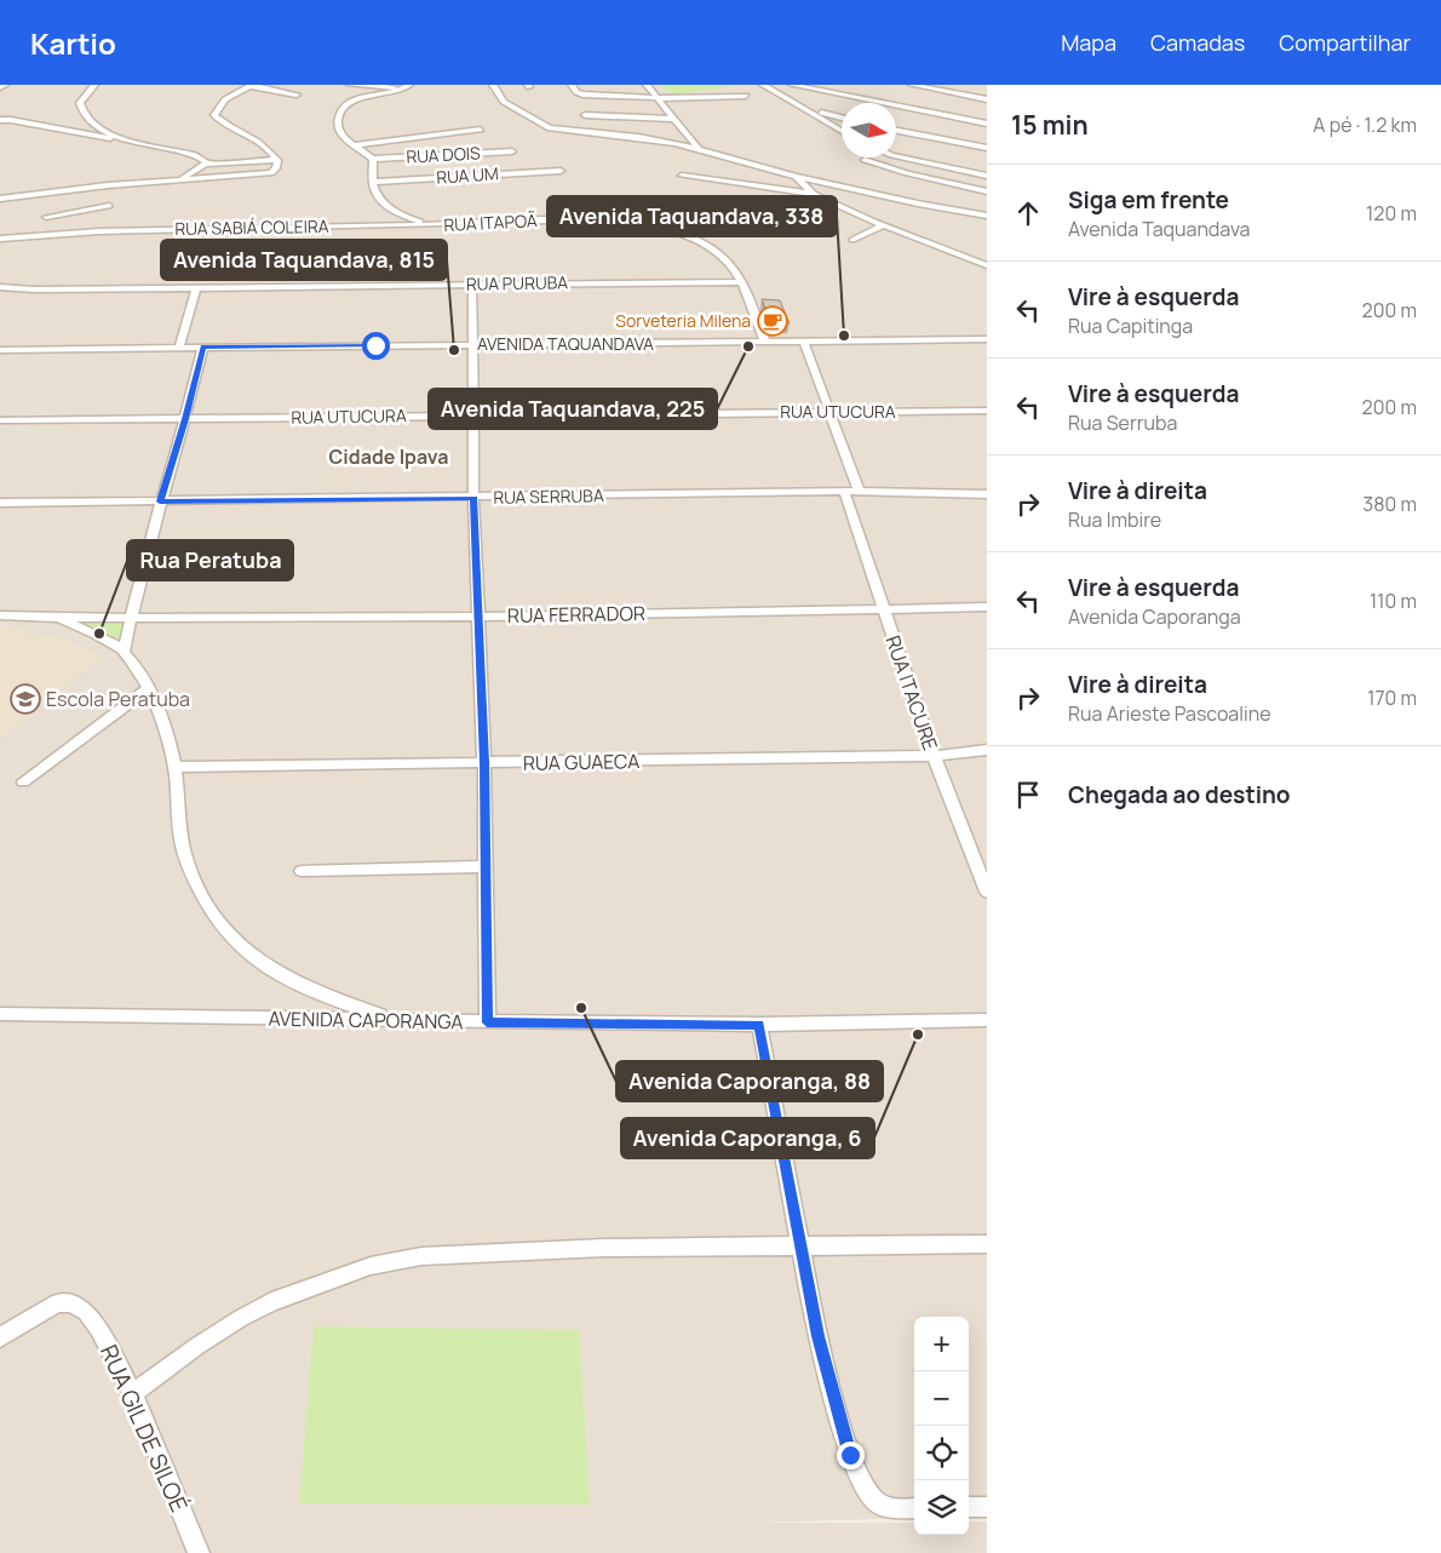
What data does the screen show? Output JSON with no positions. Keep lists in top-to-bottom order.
{
  "streets": {
    "street": [
      "RUA DOIS",
      "RUA UM",
      "RUA ITAPOÃ",
      "RUA SABIÁ COLEIRA",
      "RUA PURUBA",
      "AVENIDA TAQUANDAVA",
      "RUA UTUCURA",
      "RUA SERRUBA",
      "RUA FERRADOR",
      "RUA ITACURE",
      "RUA GUAECA",
      "AVENIDA CAPORANGA",
      "RUA GIL DE SILOÉ"
    ]
  },
  "crossings": [
    ["RUA DOIS", "RUA ITAPOÃ"],
    ["RUA UM", "RUA ITAPOÃ"],
    ["RUA ITAPOÃ", "RUA SABIÁ COLEIRA"],
    ["RUA ITAPOÃ", "RUA PURUBA"],
    ["RUA ITAPOÃ", "AVENIDA TAQUANDAVA"],
    ["RUA SERRUBA", "RUA ITACURE"],
    ["RUA FERRADOR", "RUA ITACURE"],
    ["RUA ITACURE", "RUA GUAECA"]
  ],
  "districts": ["Cidade Ipava"],
  "places": {
    "cafe": ["Sorveteria Milena"],
    "other": [
      "Avenida Taquandava, 338",
      "Avenida Taquandava, 225",
      "Avenida Taquandava, 815",
      "Rua Peratuba",
      "Avenida Caporanga, 88",
      "Avenida Caporanga, 6"
    ],
    "school or university": ["Escola Peratuba"]
  },
  "north": "right",
  "page": {
    "header": "Kartio",
    "nav": ["Mapa", "Camadas", "Compartilhar"],
    "heading": ["15 min", "A pé · 1.2 km"],
    "list": [
      ["Siga em frente", "Avenida Taquandava", "120 m"],
      ["Vire à esquerda", "Rua Capitinga", "200 m"],
      ["Vire à esquerda", "Rua Serruba", "200 m"],
      ["Vire à direita", "Rua Imbire", "380 m"],
      ["Vire à esquerda", "Avenida Caporanga", "110 m"],
      ["Vire à direita", "Rua Arieste Pascoaline", "170 m"],
      "Chegada ao destino"
    ],
    "map_buttons": ["+", "−"]
  }
}
